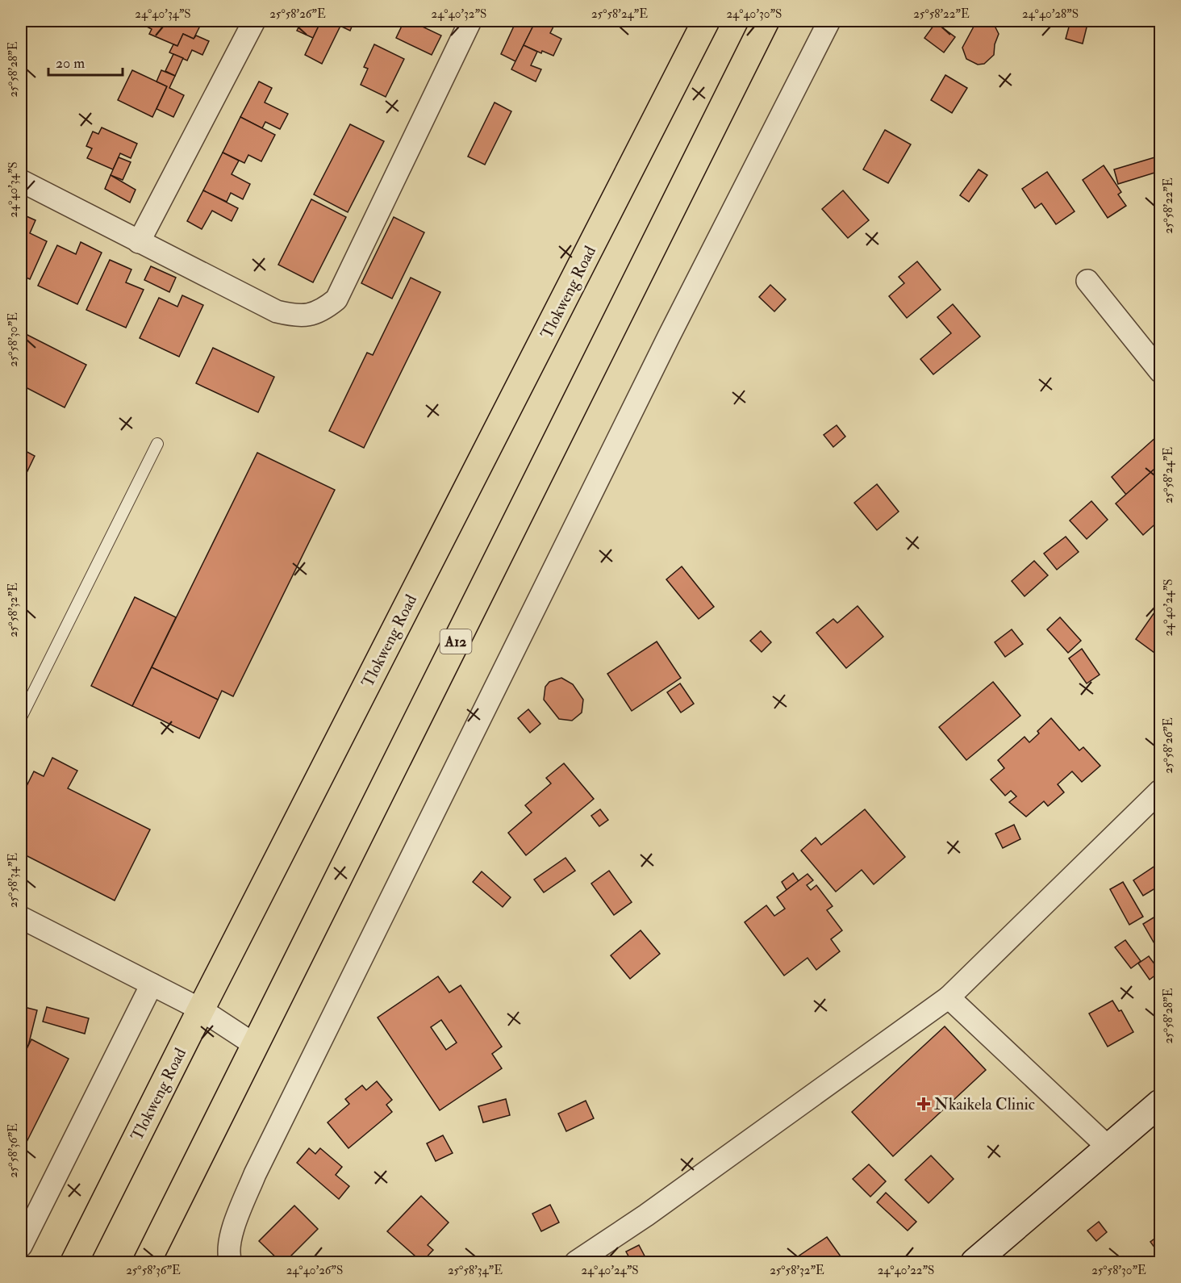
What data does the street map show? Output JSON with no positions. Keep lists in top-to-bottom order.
{
  "streets": {
    "main road": ["Tlokweng Road", "A12"]
  },
  "places": {
    "health": ["Nkaikela Clinic"]
  },
  "scale_bar": "20 m",
  "coordinates": [
    "24°40'34\"S",
    "25°58'26\"E",
    "24°40'32\"S",
    "25°58'24\"E",
    "24°40'30\"S",
    "25°58'22\"E",
    "24°40'28\"S",
    "25°58'28\"E",
    "25°58'30\"E",
    "24°40'24\"S",
    "25°58'32\"E",
    "25°58'34\"E",
    "25°58'36\"E",
    "24°40'26\"S",
    "24°40'22\"S"
  ]
}
